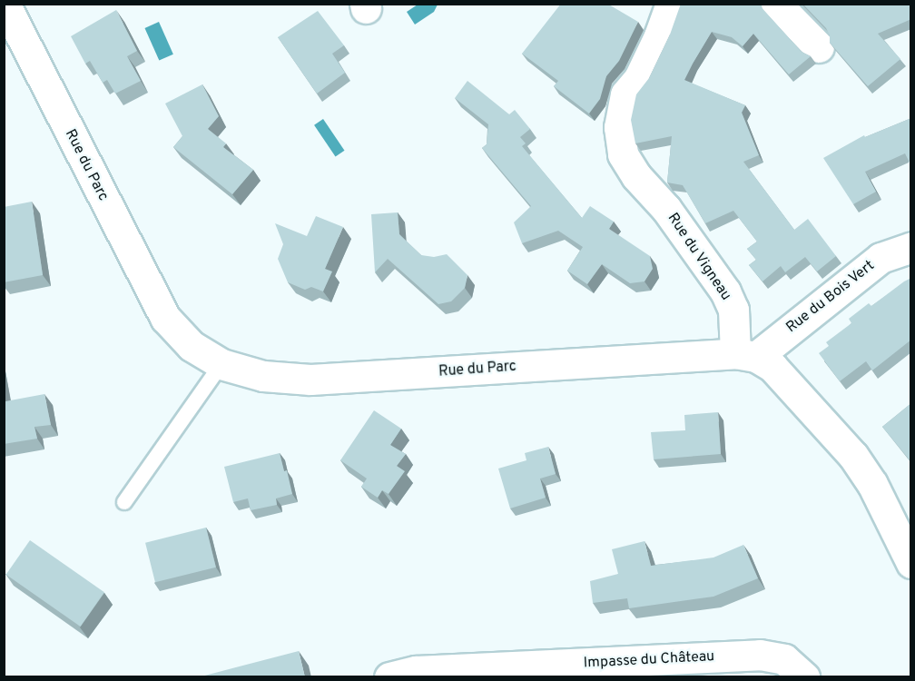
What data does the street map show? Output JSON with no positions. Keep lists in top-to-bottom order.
{
  "streets": {
    "street": [
      "Rue du Parc",
      "Rue du Vigneau",
      "Rue du Bois Vert",
      "Impasse du Château"
    ]
  },
  "crossings": [
    ["Rue du Parc", "Rue du Vigneau"],
    ["Rue du Parc", "Rue du Bois Vert"],
    ["Rue du Vigneau", "Rue du Bois Vert"]
  ]
}
